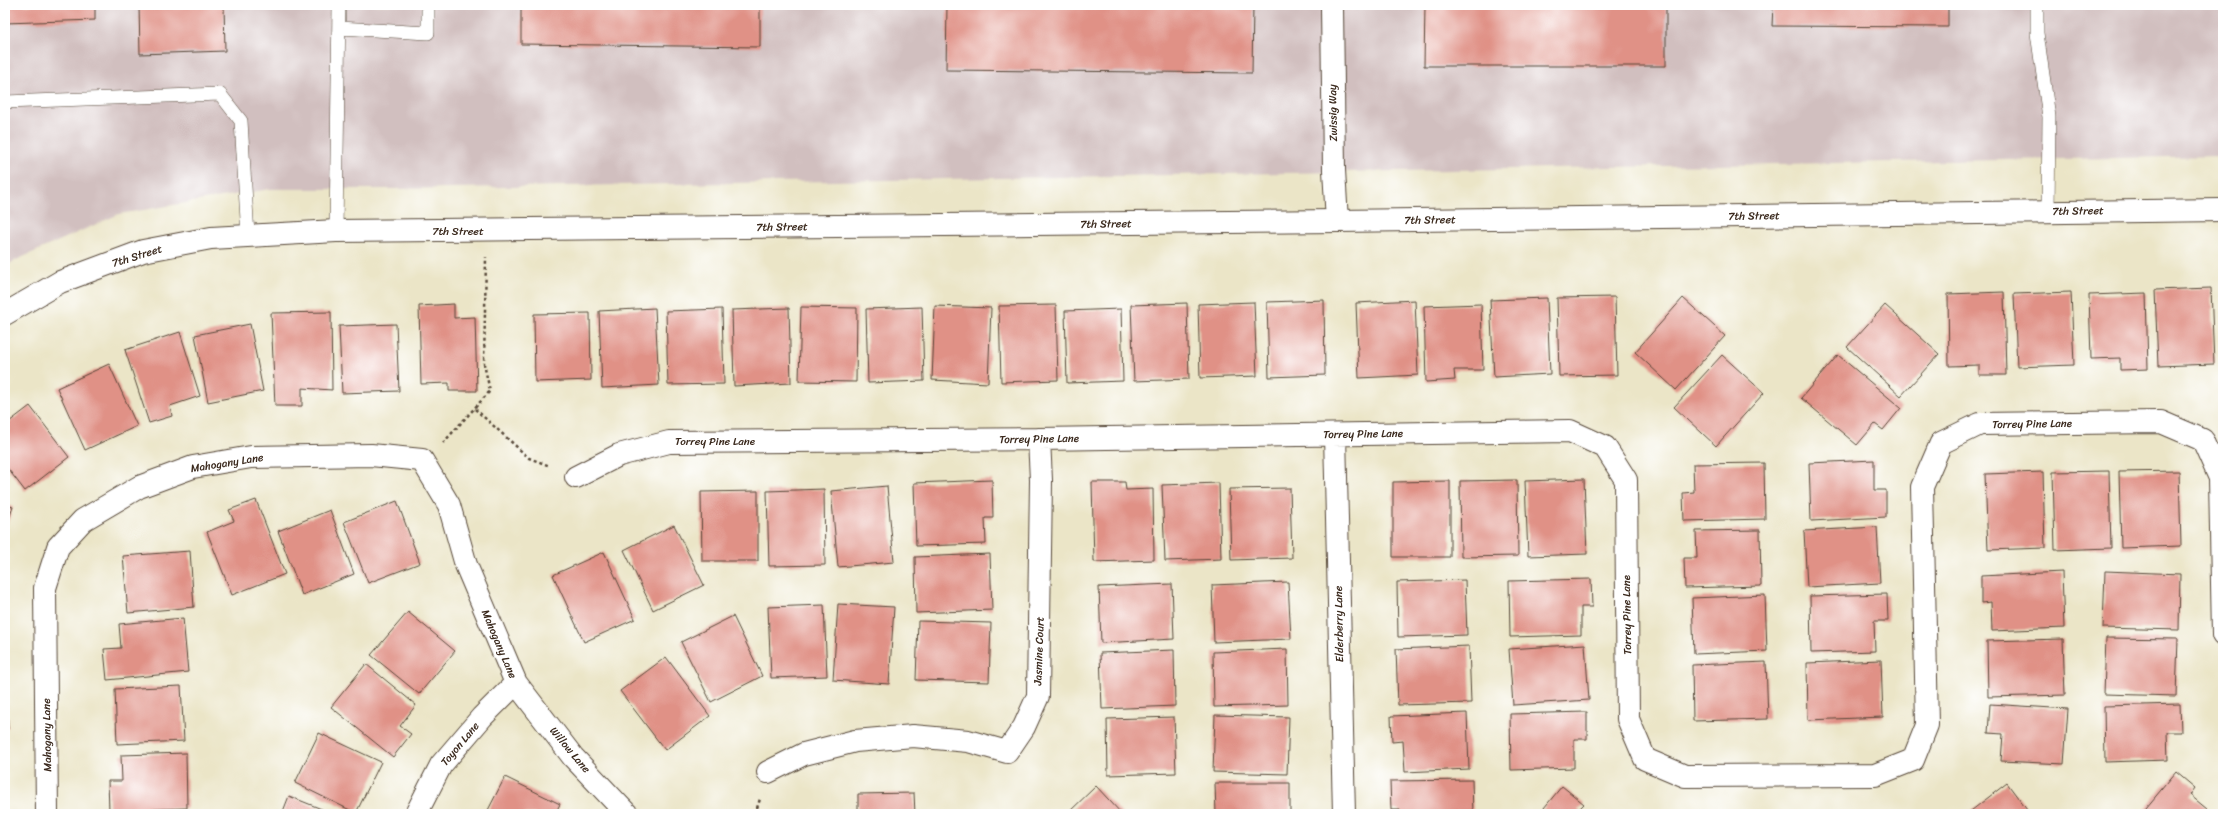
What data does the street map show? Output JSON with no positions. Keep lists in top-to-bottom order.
{
  "streets": {
    "street": [
      "Zwissig Way",
      "7th Street",
      "Torrey Pine Lane",
      "Mahogany Lane",
      "Elderberry Lane",
      "Jasmine Court",
      "Toyon Lane",
      "Willow Lane"
    ]
  },
  "crossings": [
    ["Zwissig Way", "7th Street"],
    ["Torrey Pine Lane", "Elderberry Lane"],
    ["Torrey Pine Lane", "Jasmine Court"],
    ["Mahogany Lane", "Toyon Lane"],
    ["Mahogany Lane", "Willow Lane"],
    ["Toyon Lane", "Willow Lane"]
  ]
}
